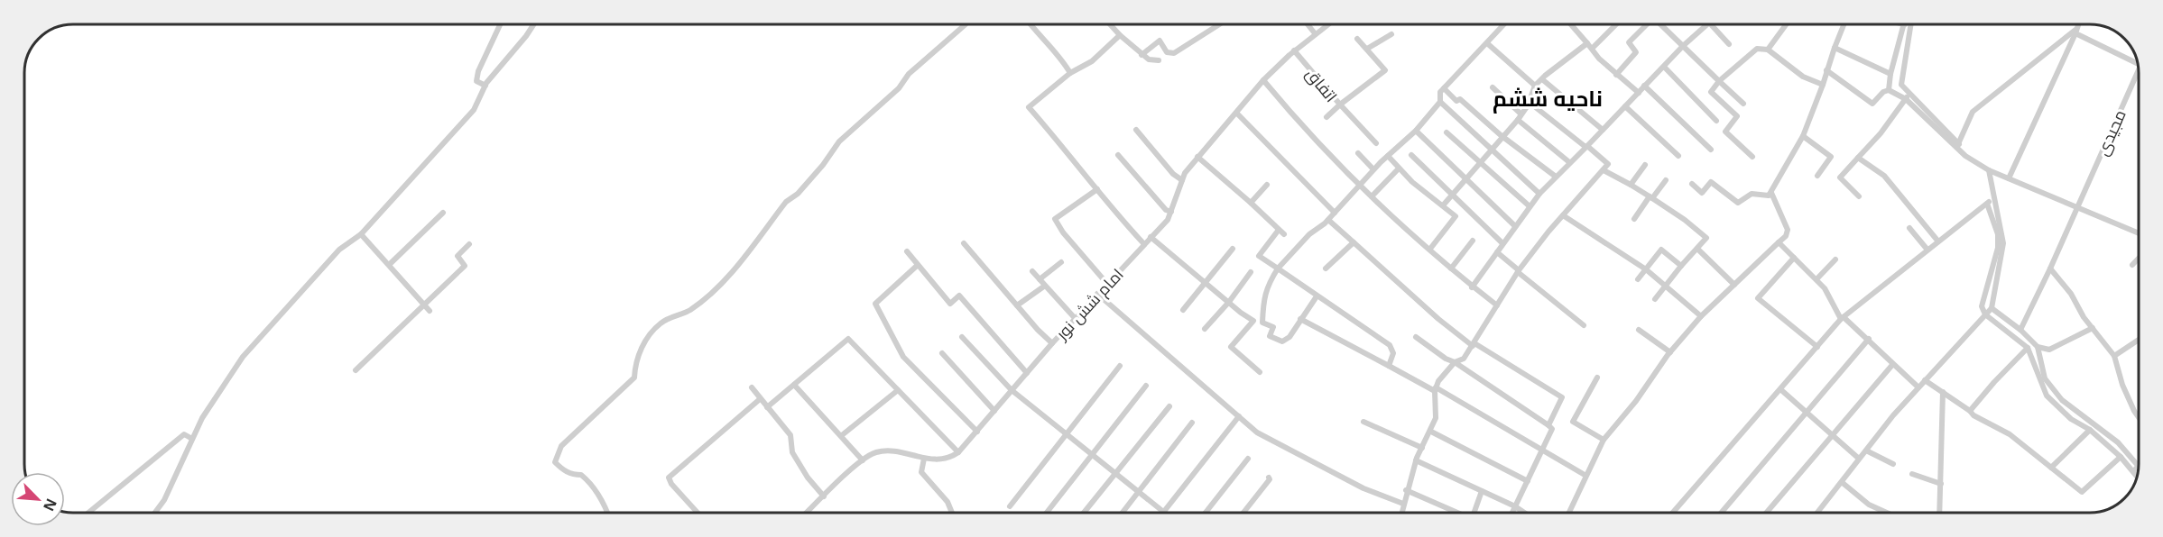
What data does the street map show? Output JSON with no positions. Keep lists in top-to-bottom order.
{
  "streets": {
    "street": ["اتفاق", "مجیدی", "امام شش نور"]
  },
  "crossings": [
    ["اتفاق", "امام شش نور"]
  ],
  "districts": ["ناحیه ششم"],
  "north": "bottom right"
}
